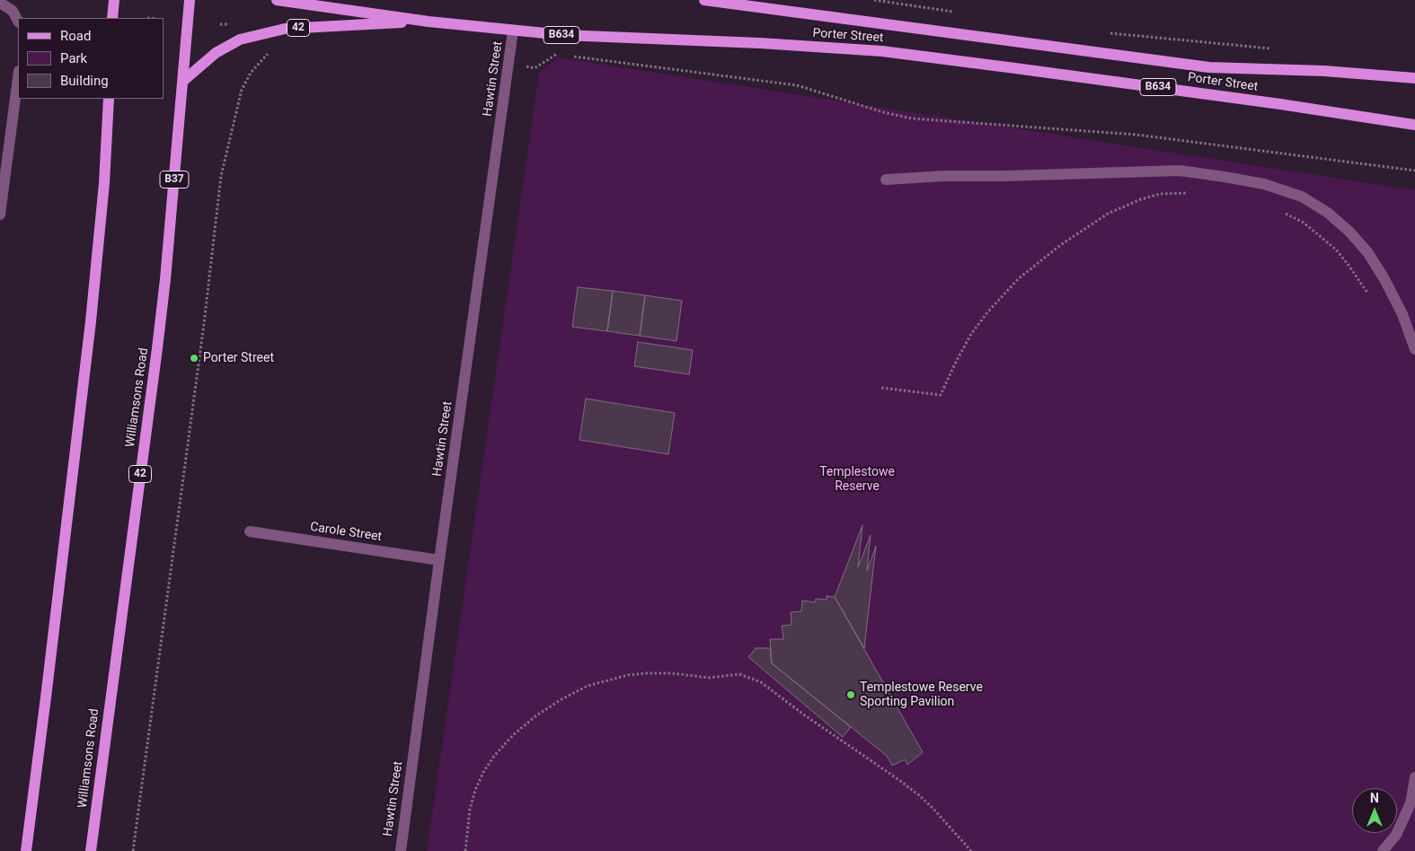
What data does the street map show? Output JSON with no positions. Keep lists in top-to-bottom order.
{
  "streets": {
    "main road": [
      "42",
      "B634",
      "Porter Street",
      "B37",
      "Williamsons Road"
    ],
    "street": ["Hawtin Street", "Carole Street"]
  },
  "crossings": [
    ["42", "Porter Street"],
    ["42", "B37"],
    ["42", "Williamsons Road"],
    ["Porter Street", "Hawtin Street"],
    ["Hawtin Street", "Carole Street"],
    ["B37", "Williamsons Road"]
  ],
  "parks": ["Templestowe Reserve"],
  "places": ["Porter Street", "Templestowe Reserve Sporting Pavilion"],
  "legend": ["Road", "Park", "Building"],
  "north": "top"
}
